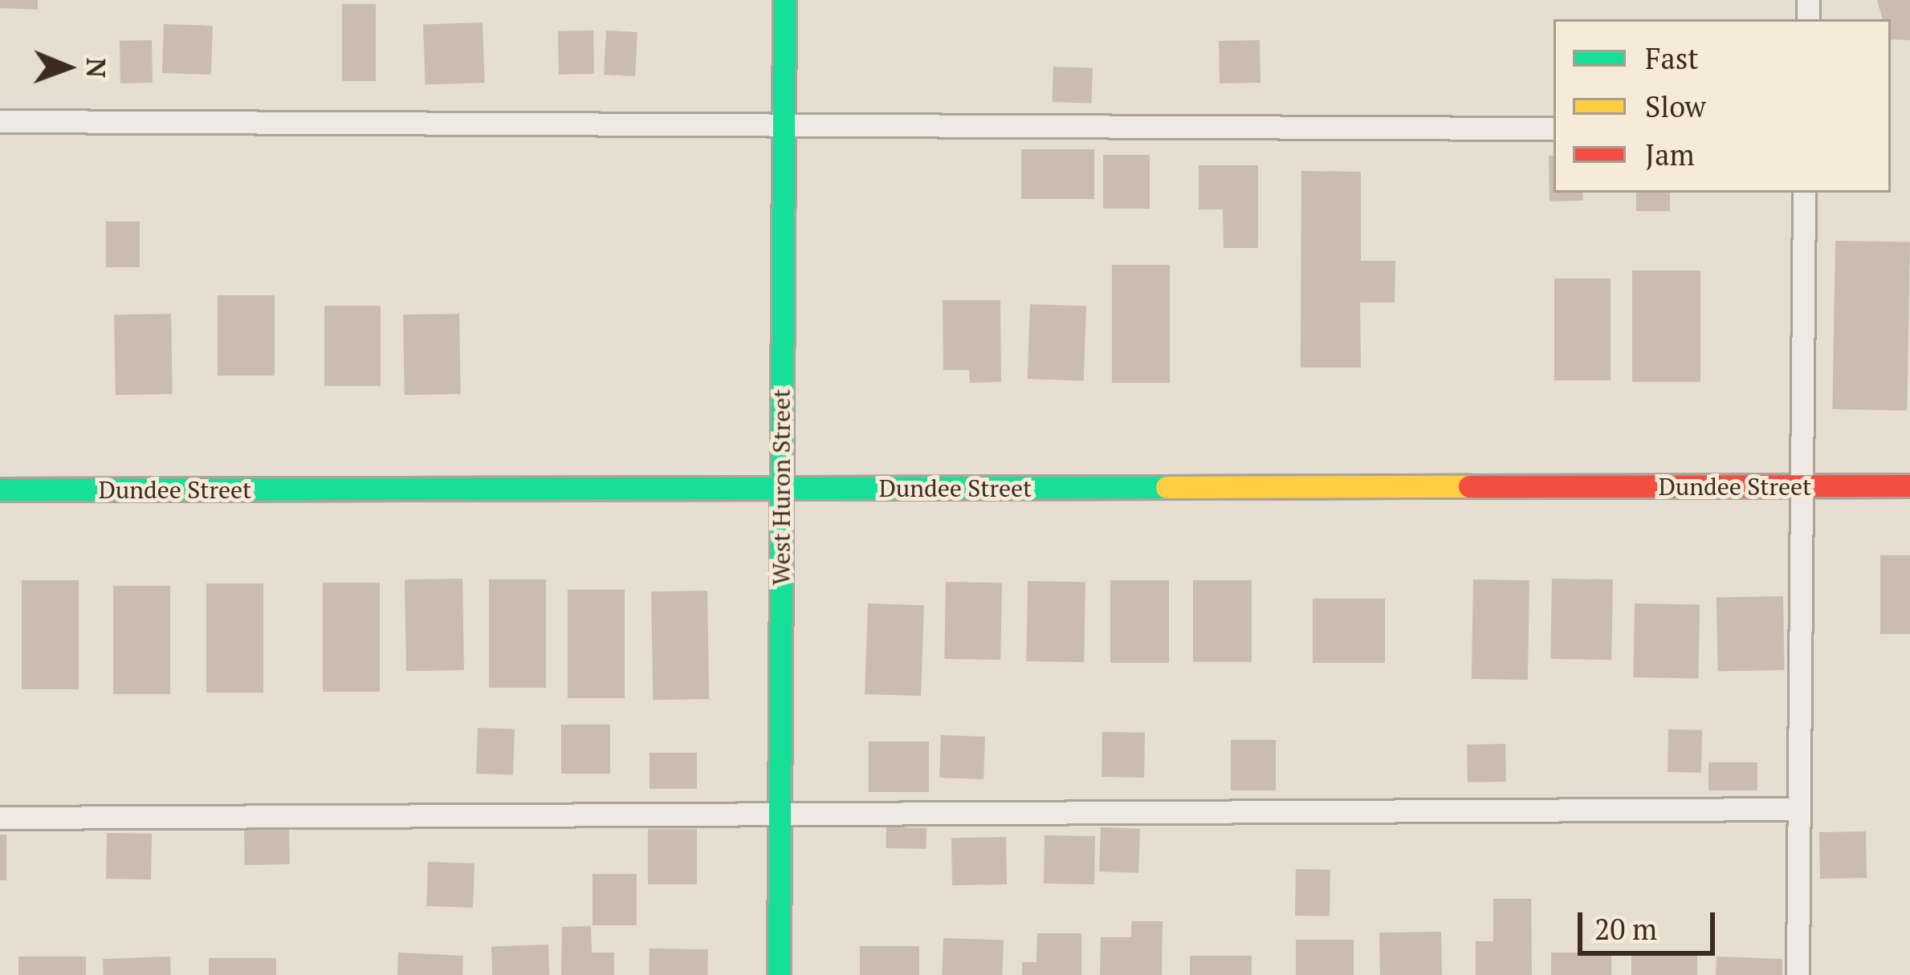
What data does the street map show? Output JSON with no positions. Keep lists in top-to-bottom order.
{
  "streets": {
    "street": ["Dundee Street", "West Huron Street"]
  },
  "crossings": [
    ["Dundee Street", "West Huron Street"]
  ],
  "legend": ["Fast", "Slow", "Jam"],
  "scale_bar": "20 m",
  "north": "right"
}
